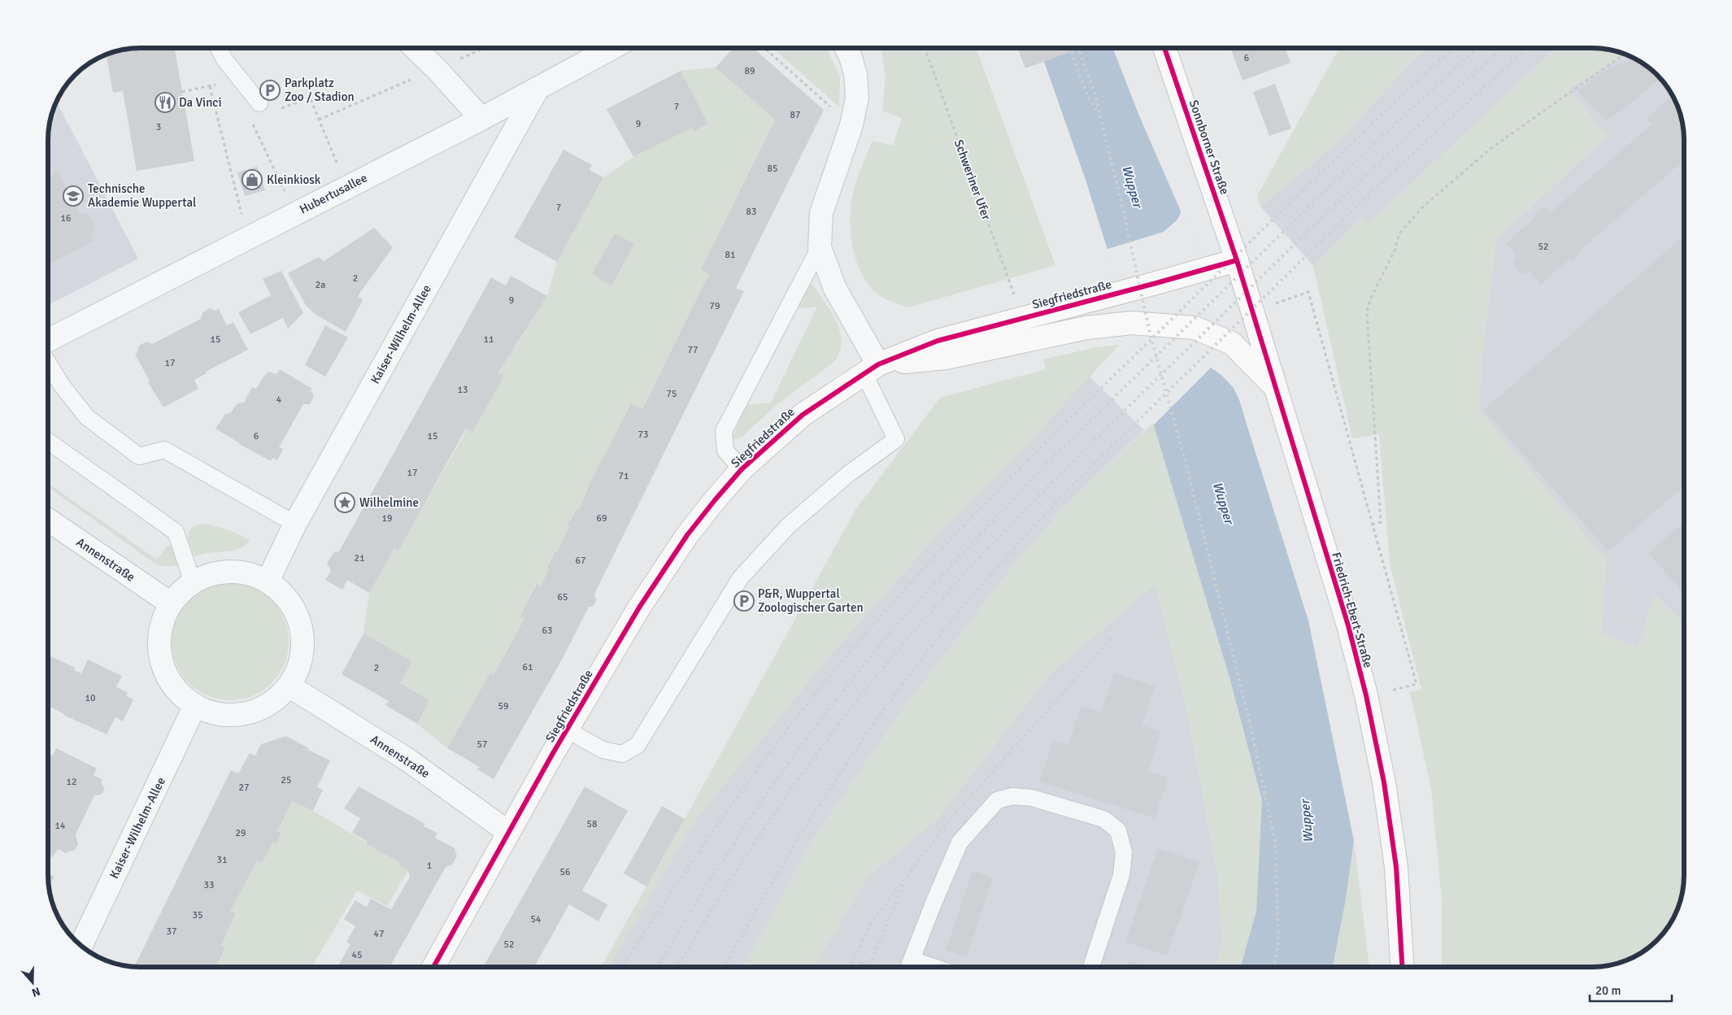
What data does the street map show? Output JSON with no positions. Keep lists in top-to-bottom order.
{
  "streets": {
    "street": [
      "Sonnborner Straße",
      "Hubertusallee",
      "Siegfriedstraße",
      "Kaiser-Wilhelm-Allee",
      "Annenstraße",
      "Friedrich-Ebert-Straße"
    ],
    "path": ["Schweriner Ufer"]
  },
  "crossings": [
    ["Sonnborner Straße", "Siegfriedstraße"],
    ["Sonnborner Straße", "Friedrich-Ebert-Straße"],
    ["Schweriner Ufer", "Siegfriedstraße"],
    ["Hubertusallee", "Kaiser-Wilhelm-Allee"],
    ["Siegfriedstraße", "Annenstraße"],
    ["Siegfriedstraße", "Friedrich-Ebert-Straße"],
    ["Kaiser-Wilhelm-Allee", "Annenstraße"]
  ],
  "water": ["Wupper"],
  "places": {
    "parking": ["Parkplatz Zoo / Stadion", "P&R, Wuppertal Zoologischer Garten"],
    "restaurant": ["Da Vinci"],
    "shop": ["Kleinkiosk"],
    "school or university": ["Technische Akademie Wuppertal"],
    "place": ["Wilhelmine"]
  },
  "house_numbers": [
    "6",
    "89",
    "7",
    "87",
    "9",
    "3",
    "85",
    "7",
    "83",
    "16",
    "52",
    "81",
    "2",
    "2a",
    "9",
    "79",
    "15",
    "11",
    "77",
    "17",
    "13",
    "75",
    "4",
    "73",
    "6",
    "15",
    "17",
    "71",
    "19",
    "69",
    "21",
    "67",
    "65",
    "63",
    "61",
    "2",
    "10",
    "59",
    "57",
    "25",
    "12",
    "27",
    "58",
    "14",
    "29",
    "31",
    "1",
    "56",
    "33",
    "35",
    "54",
    "37",
    "47",
    "52",
    "45"
  ],
  "scale_bar": "20 m",
  "north": "bottom"
}
